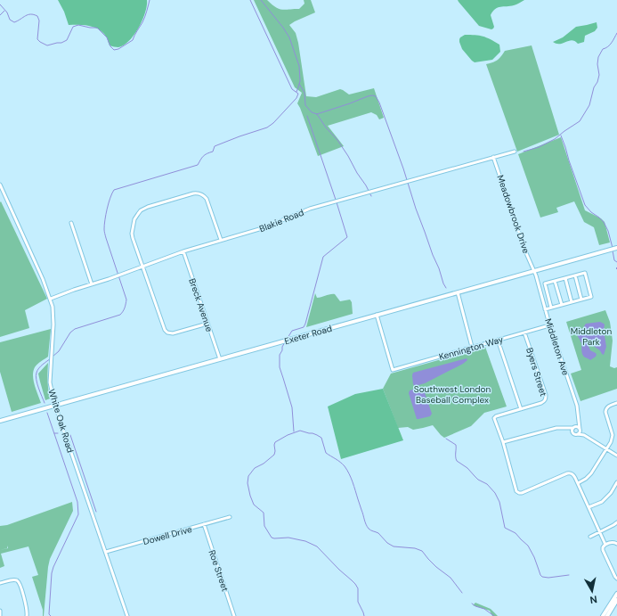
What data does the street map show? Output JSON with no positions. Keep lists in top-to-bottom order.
{
  "streets": {
    "main road": ["Exeter Road"],
    "street": [
      "Meadowbrook Drive",
      "Blakie Road",
      "Breck Avenue",
      "Middleton Ave",
      "Kennington Way",
      "Byers Street",
      "White Oak Road",
      "Dowell Drive",
      "Roe Street"
    ]
  },
  "crossings": [
    ["Meadowbrook Drive", "Blakie Road"],
    ["Meadowbrook Drive", "Exeter Road"],
    ["Meadowbrook Drive", "Middleton Ave"],
    ["Blakie Road", "Breck Avenue"],
    ["Blakie Road", "White Oak Road"],
    ["Breck Avenue", "Exeter Road"],
    ["Exeter Road", "Middleton Ave"],
    ["Exeter Road", "Kennington Way"],
    ["Exeter Road", "White Oak Road"],
    ["Middleton Ave", "Kennington Way"],
    ["Kennington Way", "Byers Street"],
    ["White Oak Road", "Dowell Drive"],
    ["Dowell Drive", "Roe Street"]
  ],
  "parks": ["Middleton Park", "Southwest London Baseball Complex"],
  "north": "bottom"
}
